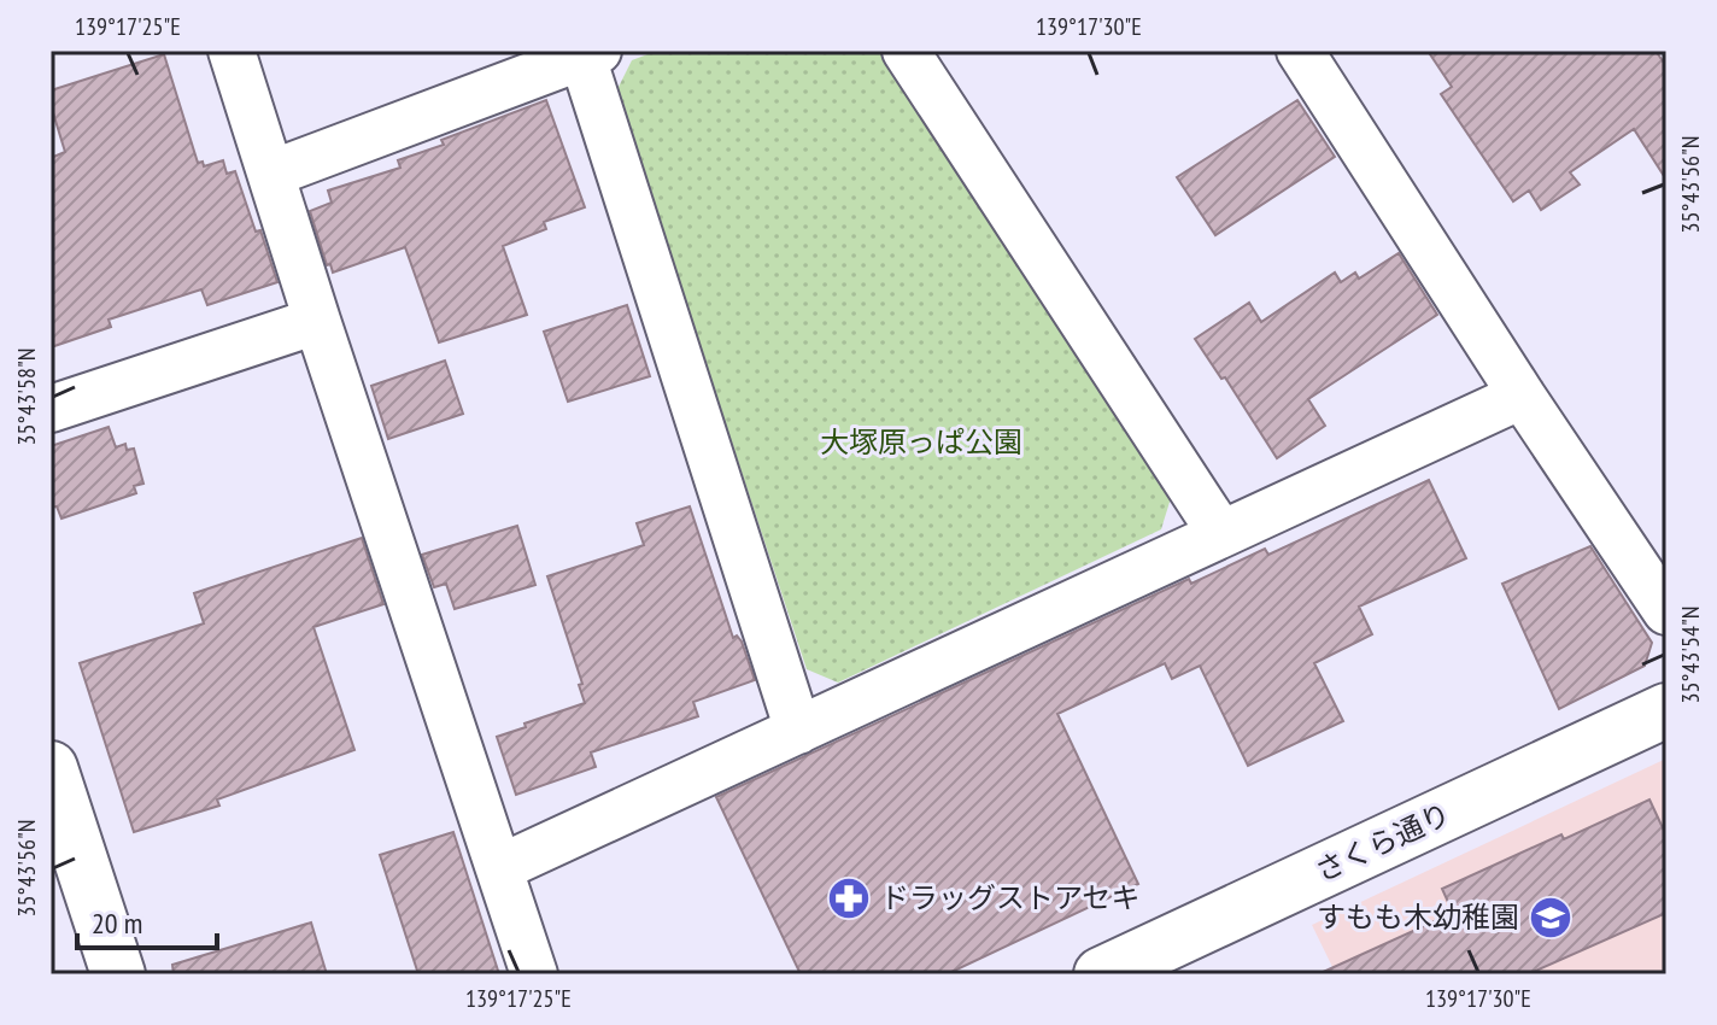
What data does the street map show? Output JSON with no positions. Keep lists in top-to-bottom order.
{
  "streets": {
    "main road": ["さくら通り"]
  },
  "parks": ["大塚原っぱ公園"],
  "places": {
    "pharmacy": ["ドラッグストアセキ"],
    "school or university": ["すもも木幼稚園"]
  },
  "scale_bar": "20 m",
  "coordinates": [
    "139°17'25\"E",
    "139°17'30\"E",
    "35°43'56\"N",
    "35°43'58\"N",
    "35°43'54\"N"
  ]
}
